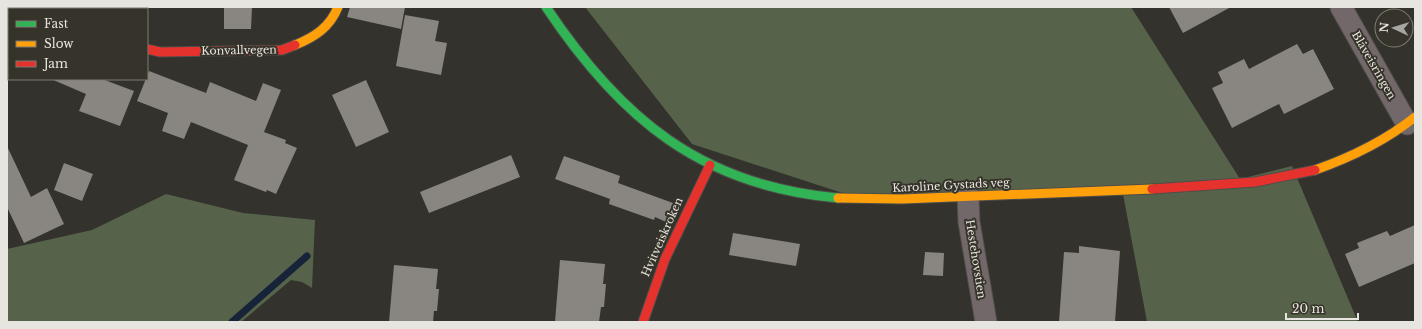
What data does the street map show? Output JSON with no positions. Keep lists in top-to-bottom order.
{
  "streets": {
    "street": [
      "Konvallvegen",
      "Blåveisringen",
      "Karoline Gystads veg",
      "Hvitveiskroken",
      "Hestehovstien"
    ]
  },
  "crossings": [
    ["Blåveisringen", "Karoline Gystads veg"],
    ["Karoline Gystads veg", "Hvitveiskroken"],
    ["Karoline Gystads veg", "Hestehovstien"]
  ],
  "legend": ["Fast", "Slow", "Jam"],
  "scale_bar": "20 m",
  "north": "left"
}
